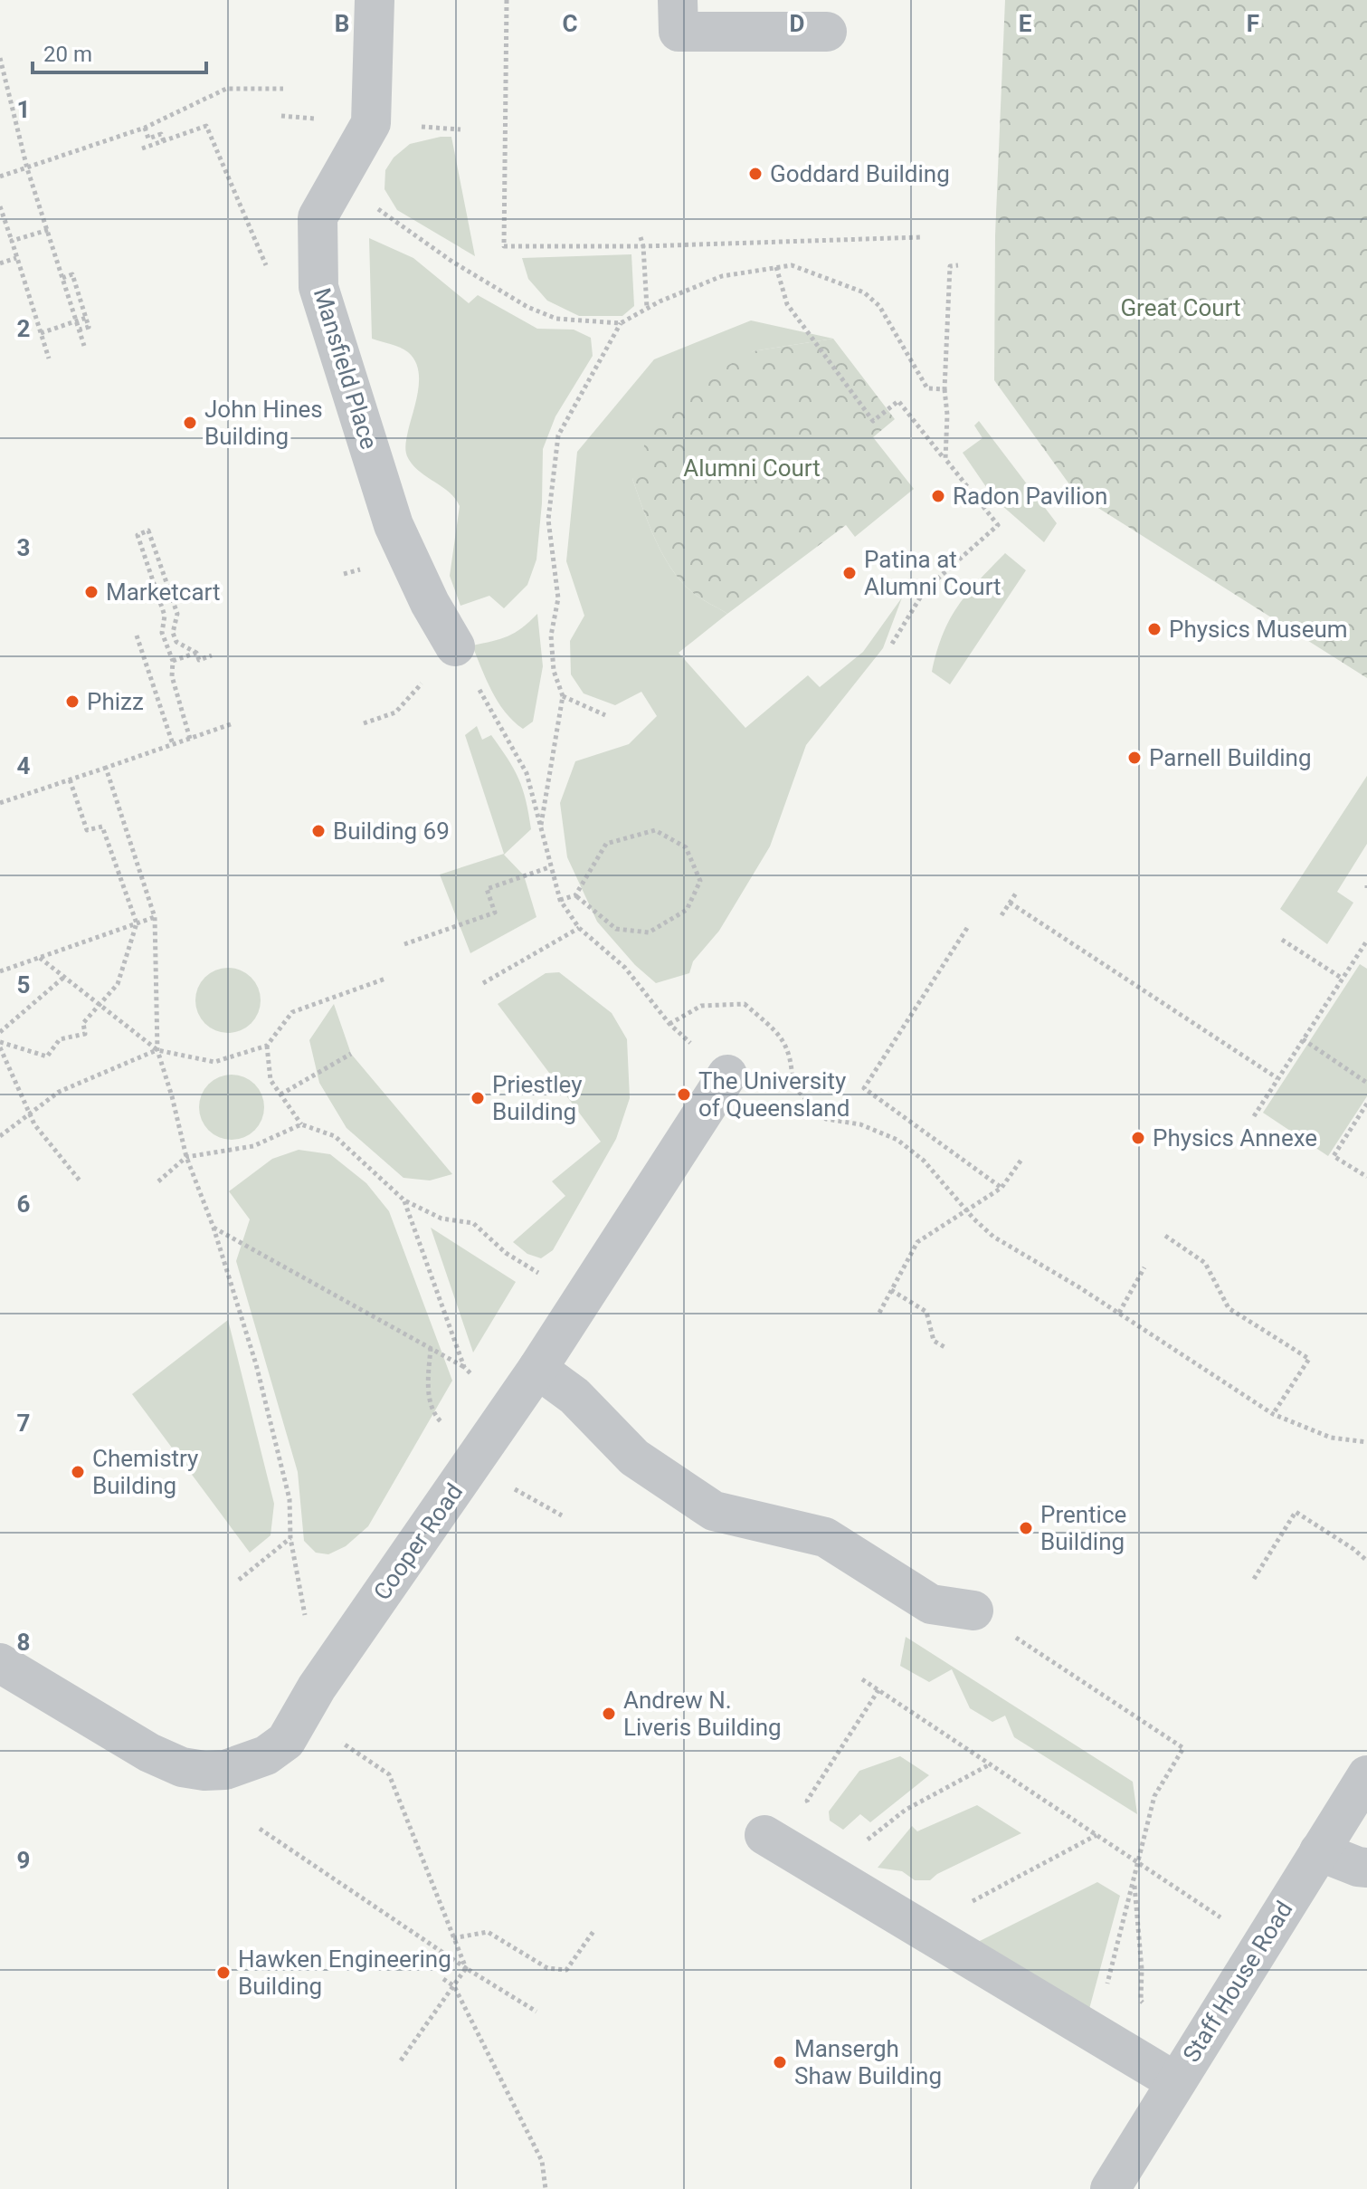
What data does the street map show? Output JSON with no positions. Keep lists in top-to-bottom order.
{
  "streets": {
    "street": ["Mansfield Place", "Cooper Road", "Staff House Road"]
  },
  "parks": ["Great Court", "Alumni Court"],
  "places": [
    "Goddard Building",
    "John Hines Building",
    "Radon Pavilion",
    "Patina at Alumni Court",
    "Marketcart",
    "Physics Museum",
    "Phizz",
    "Parnell Building",
    "Building 69",
    "The University of Queensland",
    "Priestley Building",
    "Physics Annexe",
    "Chemistry Building",
    "Prentice Building",
    "Andrew N. Liveris Building",
    "Hawken Engineering Building",
    "Mansergh Shaw Building"
  ],
  "scale_bar": "20 m",
  "grid": {
    "columns": [
      "B",
      "C",
      "D",
      "E",
      "F"
    ],
    "rows": [
      "1",
      "2",
      "3",
      "4",
      "5",
      "6",
      "7",
      "8",
      "9"
    ]
  }
}
